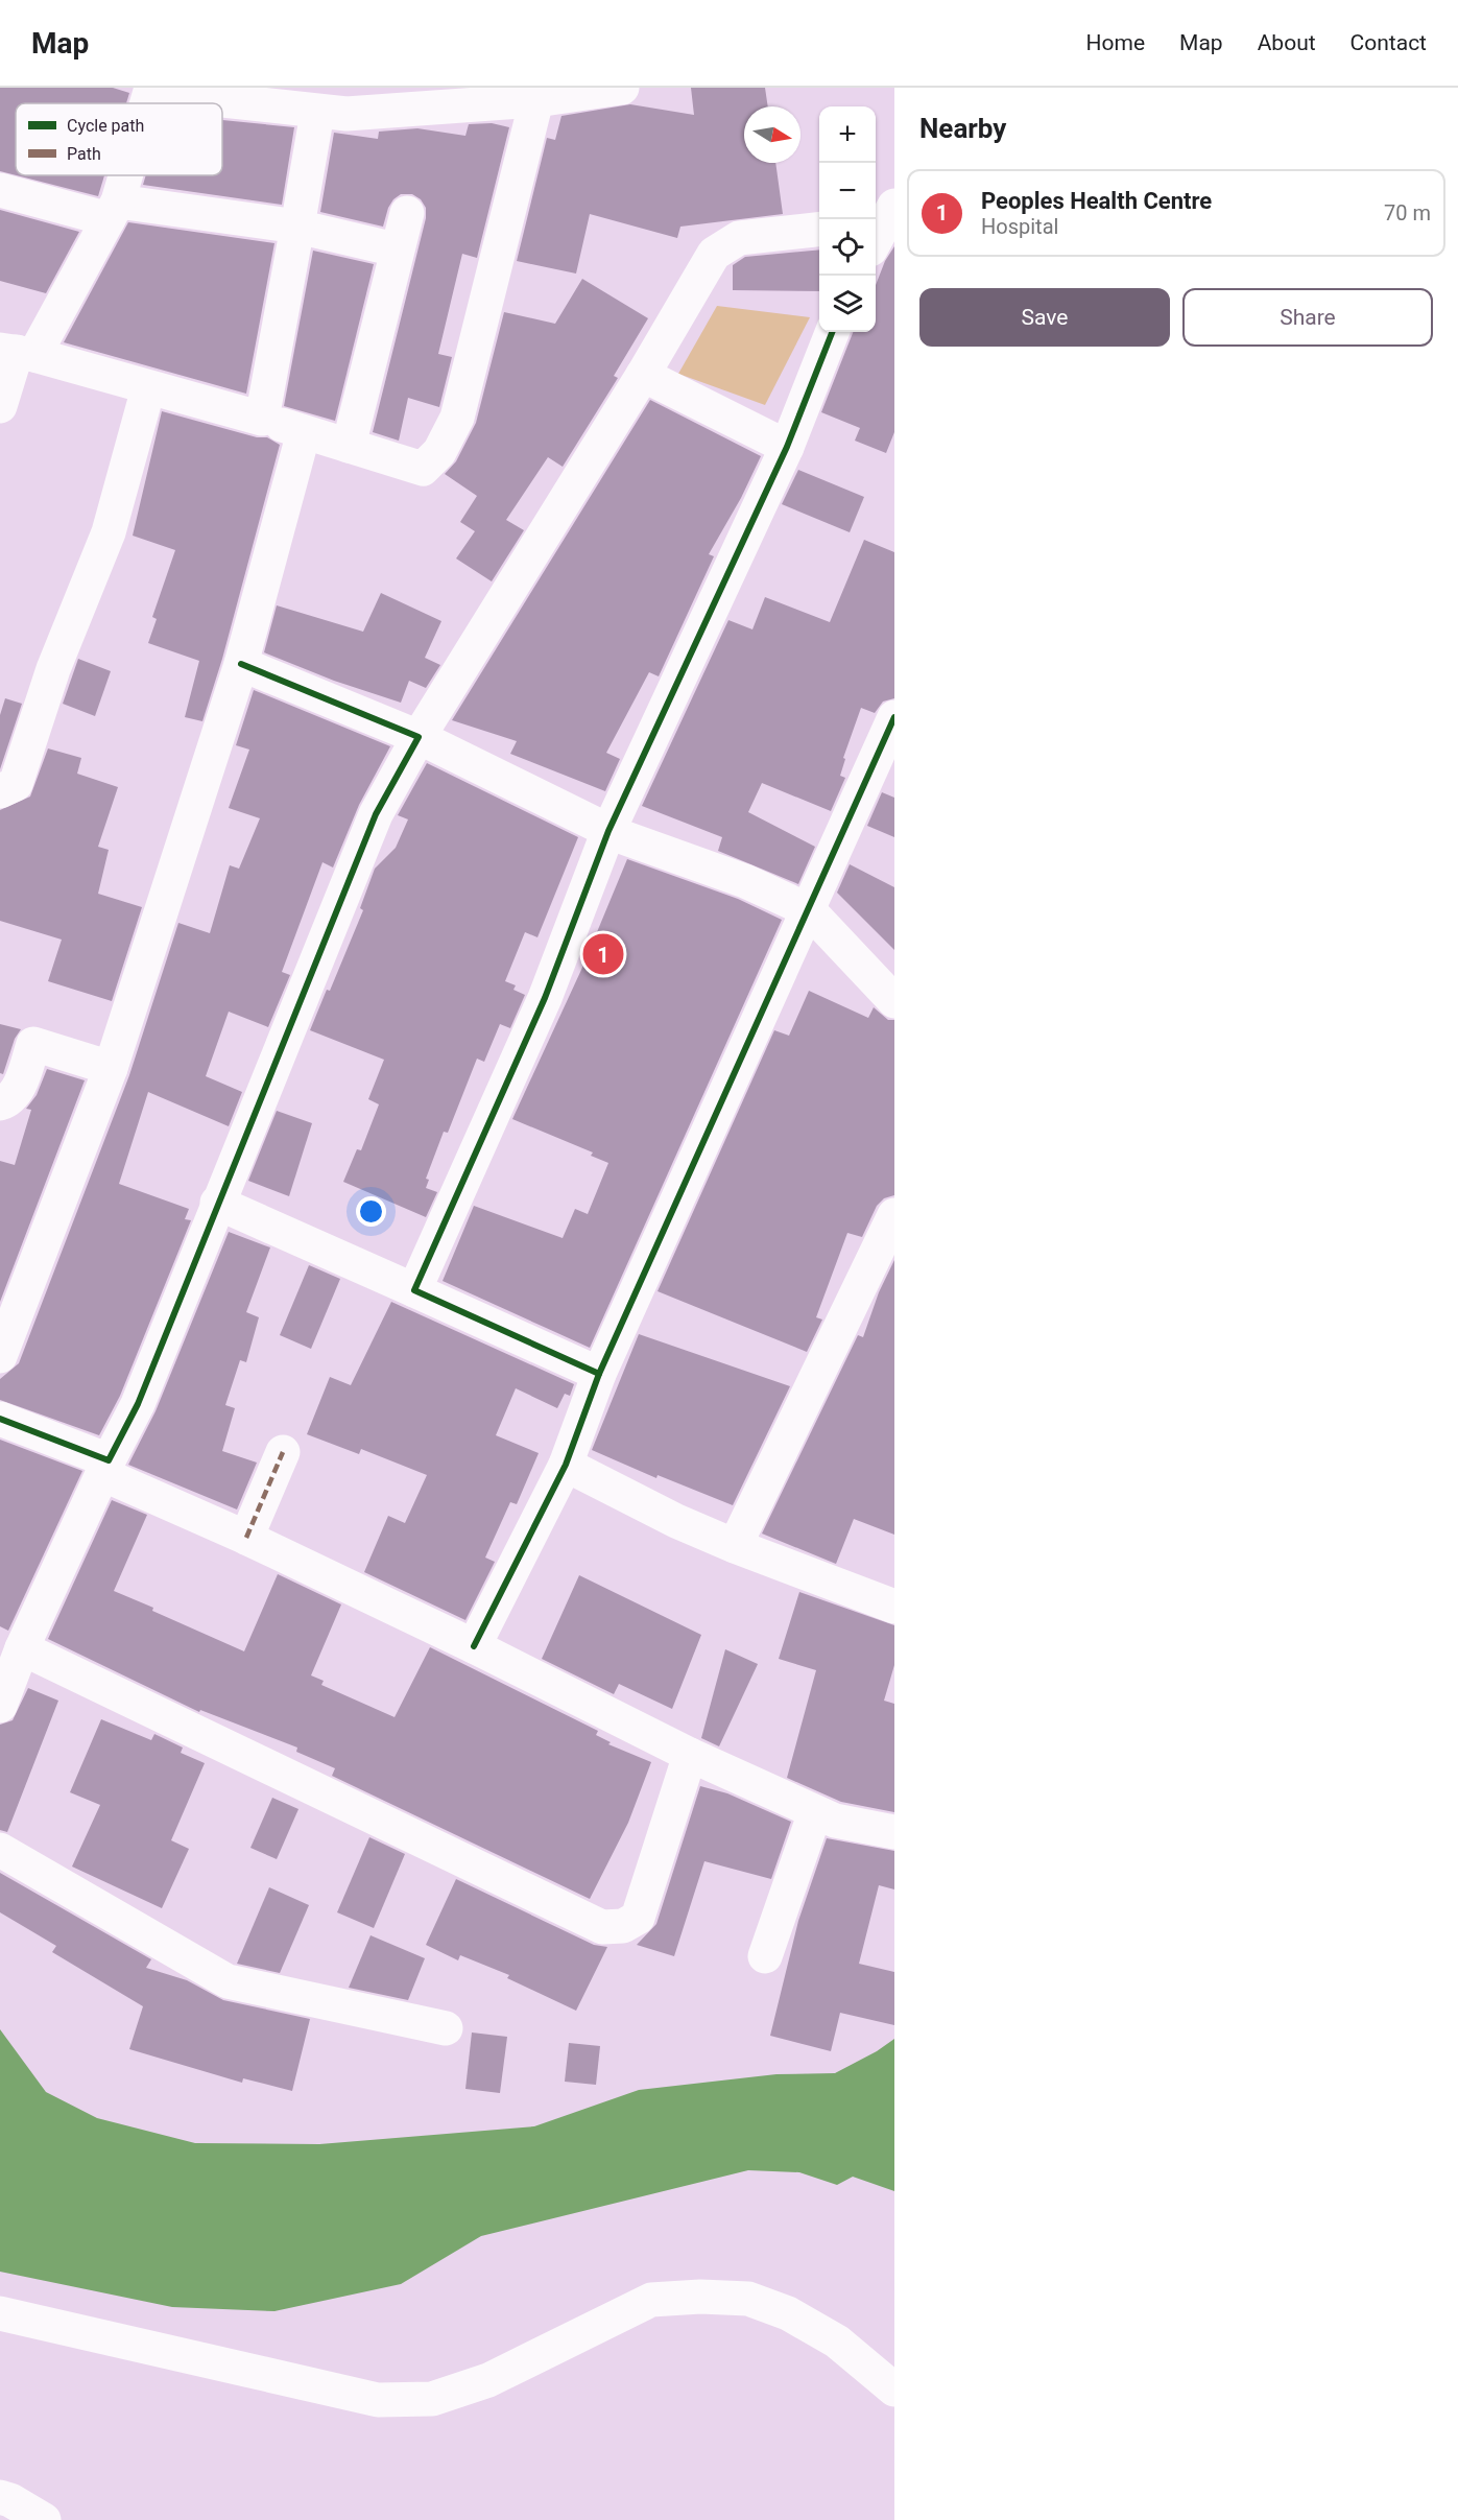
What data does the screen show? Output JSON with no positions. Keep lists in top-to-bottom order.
{
  "legend": ["Cycle path", "Path"],
  "north": "right",
  "page": {
    "header": "Map",
    "nav": [
      "Home",
      "Map",
      "About",
      "Contact"
    ],
    "heading": "Nearby",
    "map_buttons": ["+", "−"],
    "list": [
      {
        "mark": "1",
        "name": "Peoples Health Centre",
        "note": "Hospital",
        "value": "70 m"
      }
    ],
    "buttons": ["Save", "Share"],
    "pins": "1"
  }
}
